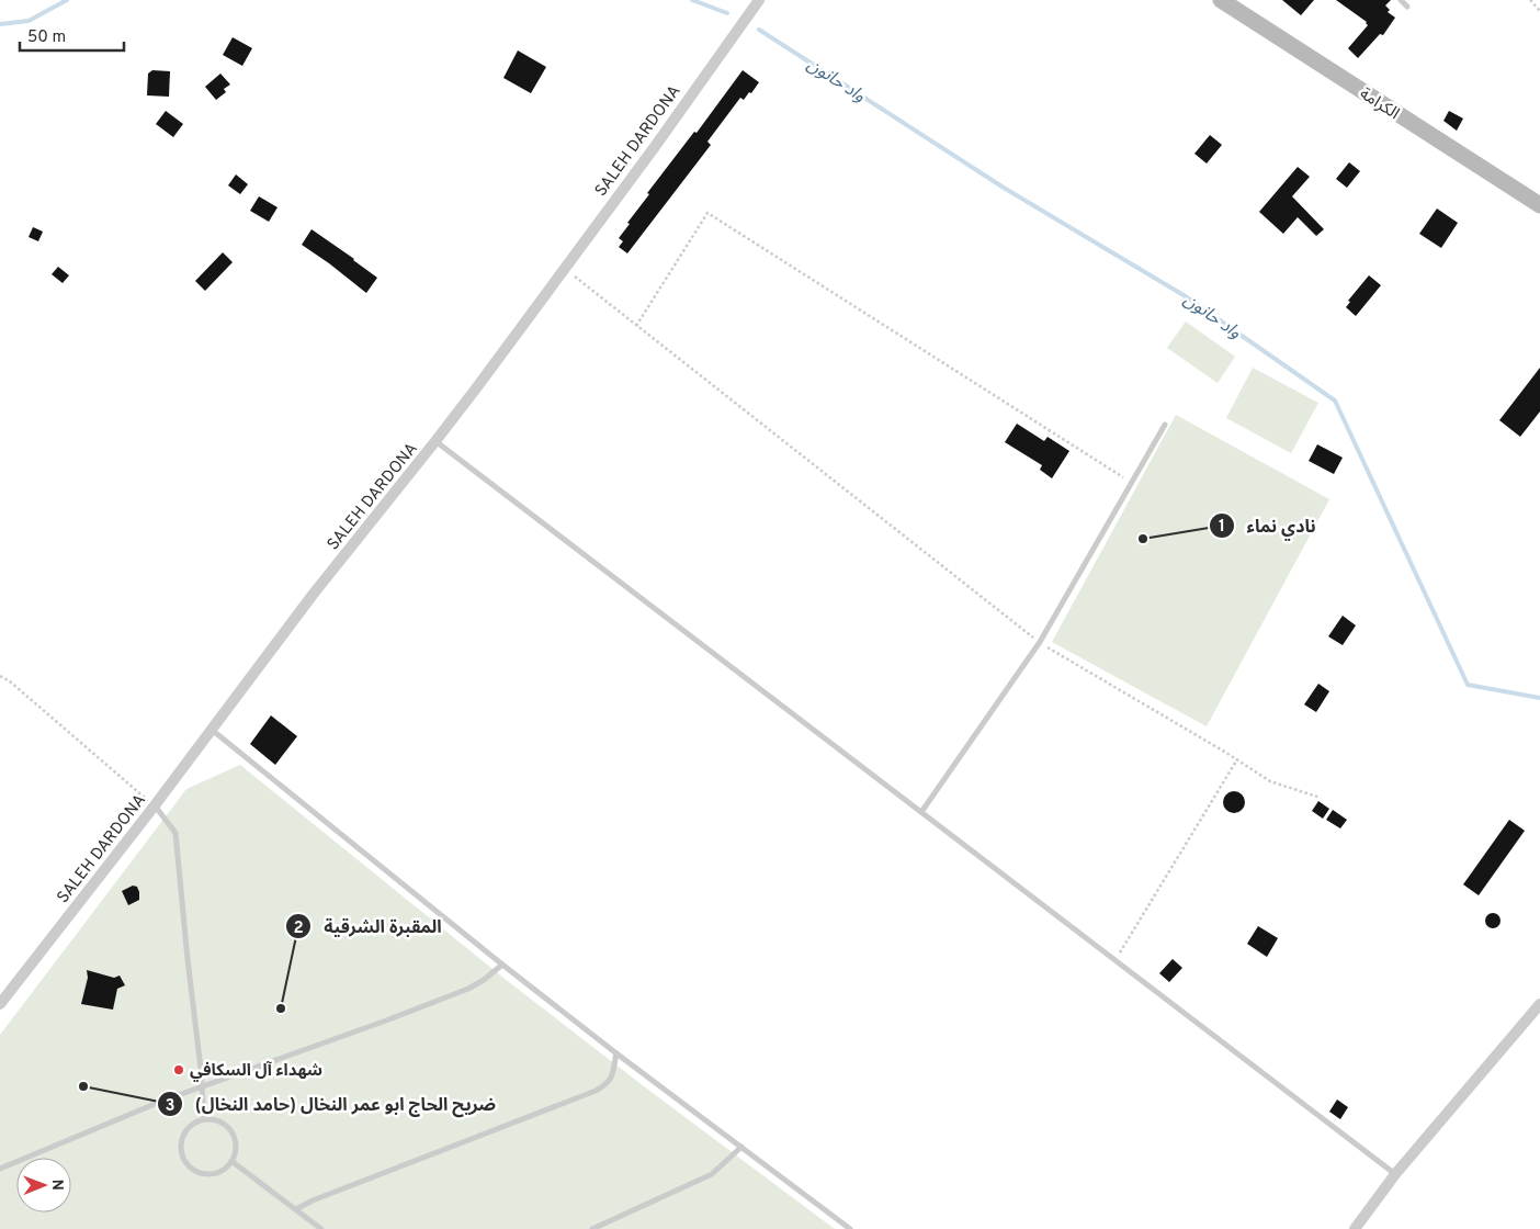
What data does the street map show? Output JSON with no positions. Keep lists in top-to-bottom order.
{
  "streets": {
    "main road": ["الكرامة"],
    "street": ["SALEH DARDONA"]
  },
  "water": ["واد حانون"],
  "places": [
    "نادي نماء",
    "المقبرة الشرقية",
    "شهداء آل السكافي",
    "ضريح الحاج ابو عمر النخال (حامد النخال)"
  ],
  "scale_bar": "50 m",
  "north": "right"
}
